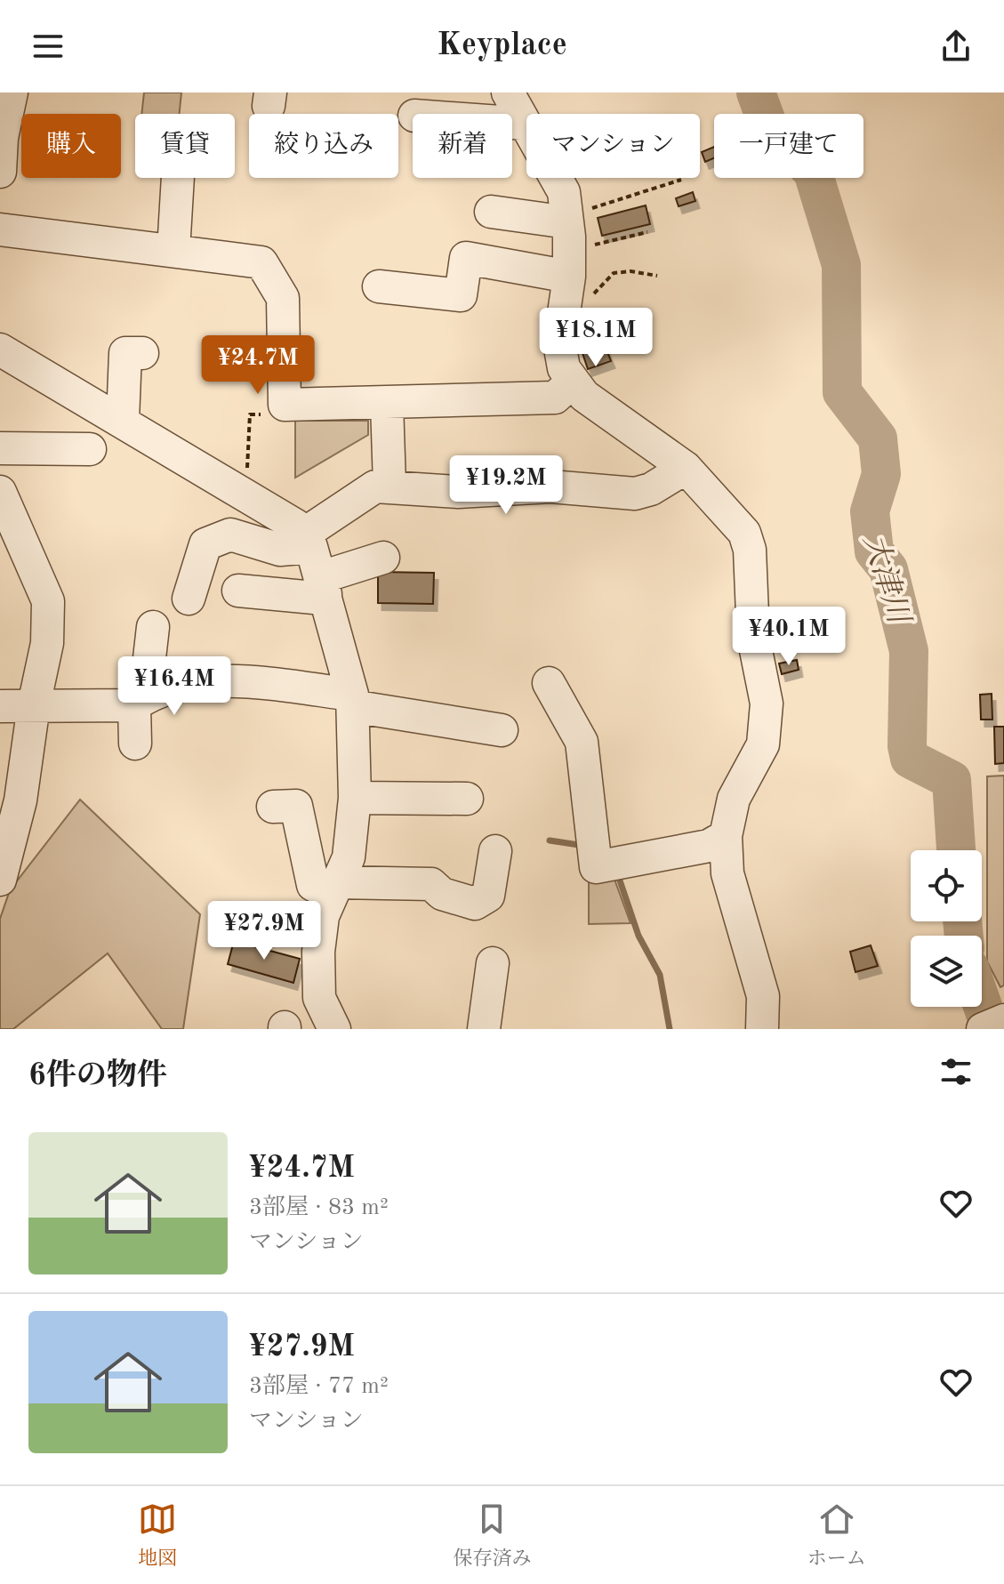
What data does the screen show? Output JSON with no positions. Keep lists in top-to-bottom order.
{
  "water": ["大津川"],
  "page": {
    "header": "Keyplace",
    "chip": [
      "購入",
      "賃貸",
      "絞り込み",
      "新着",
      "マンション",
      "一戸建て"
    ],
    "price": [
      "¥18.1M",
      "¥24.7M",
      "¥19.2M",
      "¥40.1M",
      "¥16.4M",
      "¥27.9M"
    ],
    "heading": "6件の物件",
    "list": [
      {
        "name": "¥24.7M",
        "note": "3部屋 · 83 m² · マンション"
      },
      {
        "name": "¥27.9M",
        "note": "3部屋 · 77 m² · マンション"
      }
    ],
    "tabs": ["地図", "保存済み", "ホーム"]
  }
}
